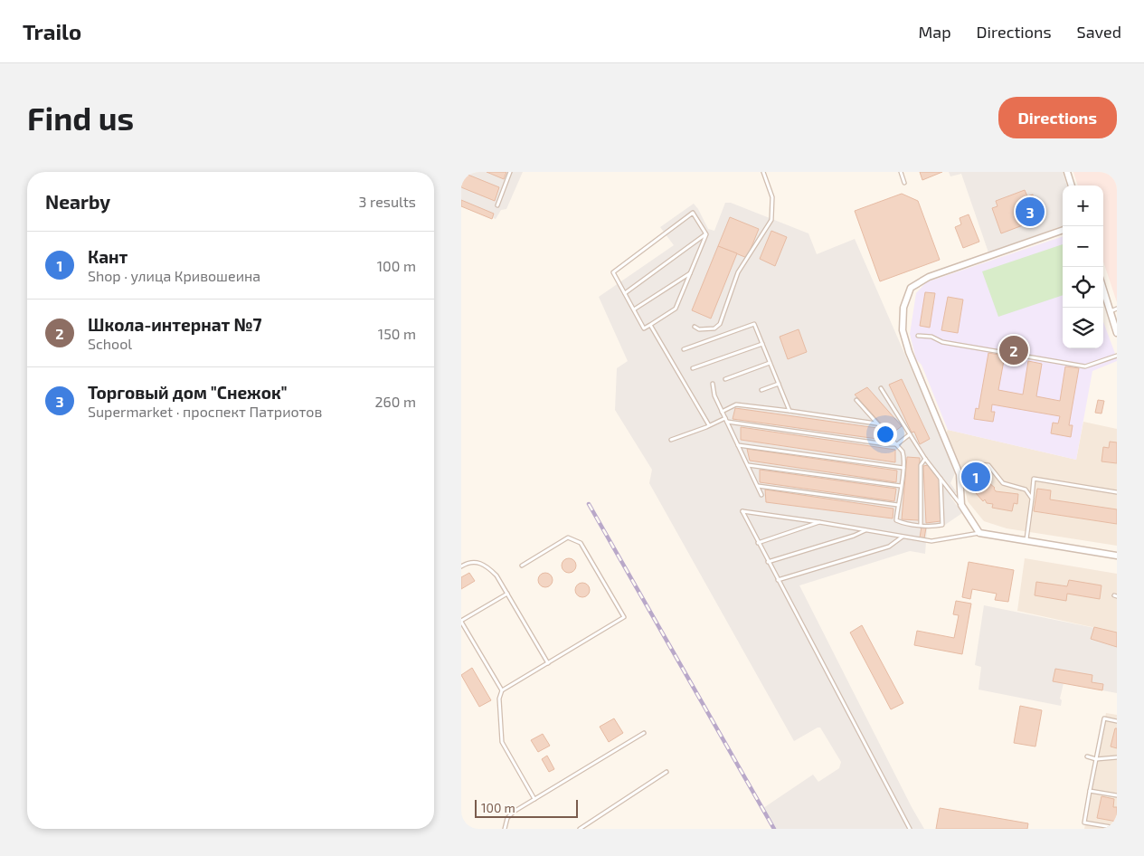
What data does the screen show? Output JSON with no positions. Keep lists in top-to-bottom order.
{
  "scale_bar": "100 m",
  "page": {
    "header": "Trailo",
    "nav": ["Map", "Directions", "Saved"],
    "buttons": "Directions",
    "title": "Find us",
    "heading": ["Nearby", "3 results"],
    "map_buttons": ["+", "−"],
    "pins": ["3", "2", "1"],
    "list": [
      {
        "mark": "1",
        "name": "Кант",
        "note": "Shop · улица Кривошеина",
        "value": "100 m"
      },
      {
        "mark": "2",
        "name": "Школа-интернат №7",
        "note": "School",
        "value": "150 m"
      },
      {
        "mark": "3",
        "name": "Торговый дом \"Снежок\"",
        "note": "Supermarket · проспект Патриотов",
        "value": "260 m"
      }
    ],
    "scale": "100 m"
  }
}
